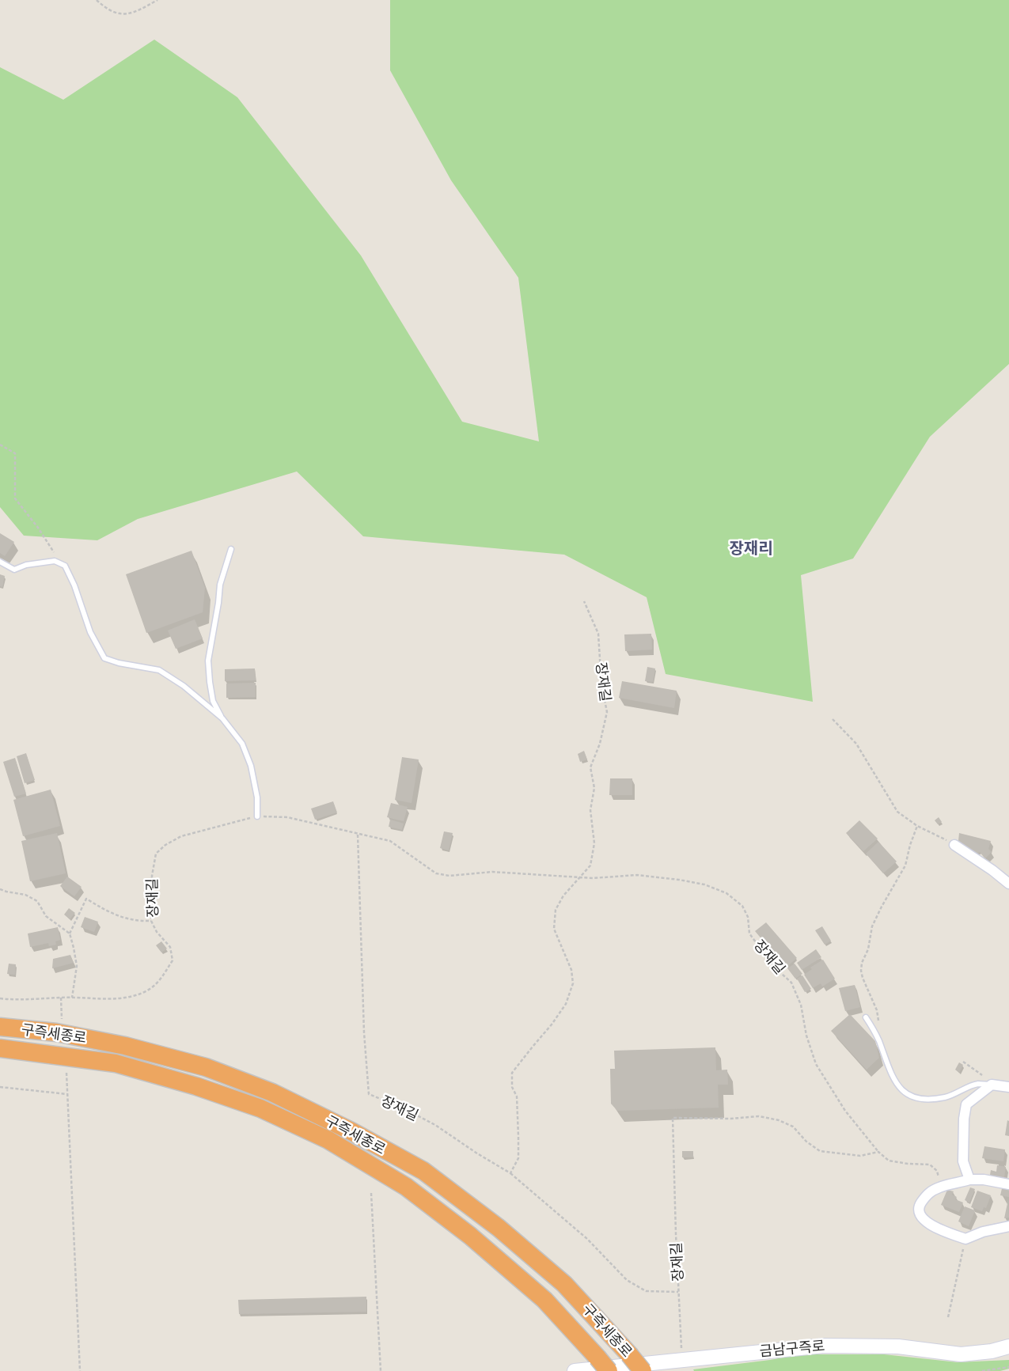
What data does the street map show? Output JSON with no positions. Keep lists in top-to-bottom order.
{
  "streets": {
    "highway": ["구즉세종로"],
    "main road": ["금남구즉로"],
    "path": ["장재길"]
  },
  "crossings": [
    ["장재길", "금남구즉로"]
  ],
  "districts": ["장재리"]
}
